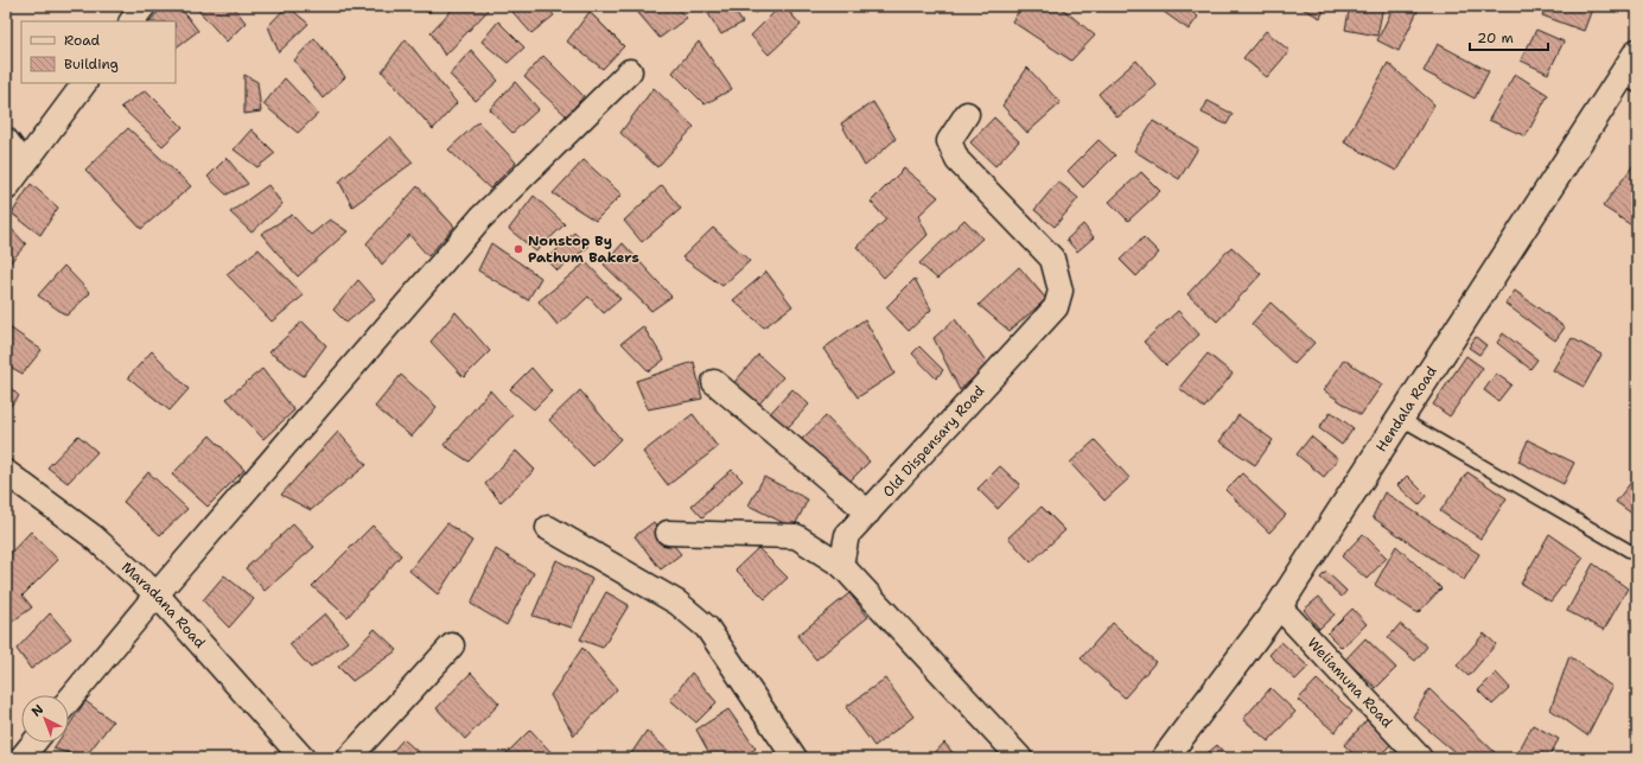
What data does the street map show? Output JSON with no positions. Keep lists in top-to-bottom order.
{
  "streets": {
    "main road": ["Hendala Road"],
    "street": ["Old Dispensary Road", "Maradana Road", "Weliamuna Road"]
  },
  "crossings": [
    ["Hendala Road", "Weliamuna Road"]
  ],
  "places": ["Nonstop By Pathum Bakers"],
  "legend": ["Road", "Building"],
  "scale_bar": "20 m",
  "north": "top left"
}
